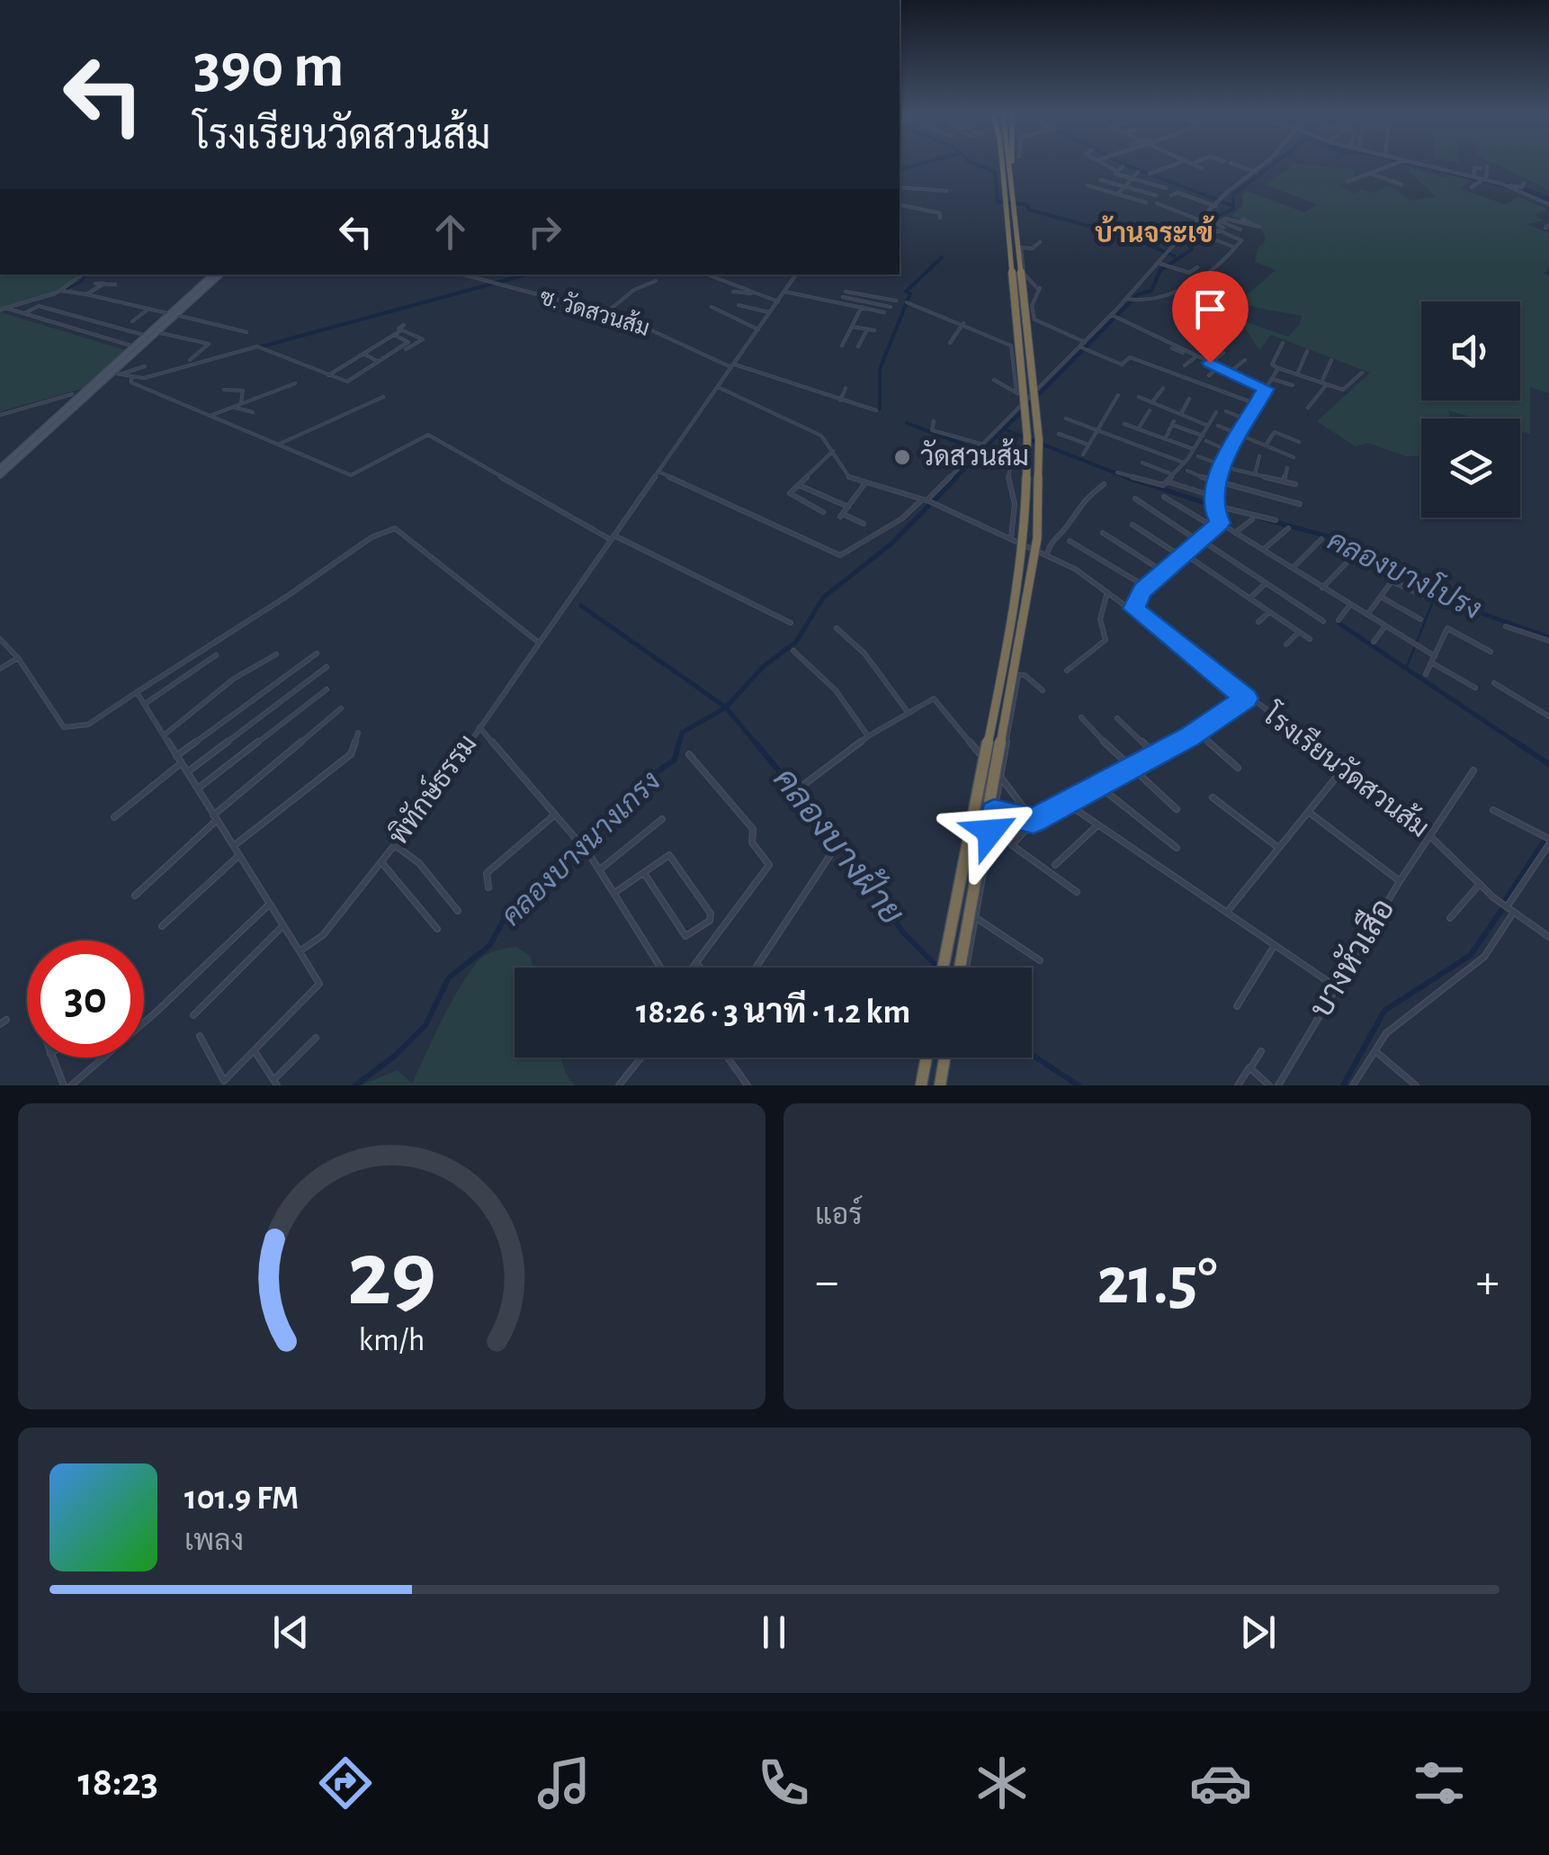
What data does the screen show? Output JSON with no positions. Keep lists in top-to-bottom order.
{
  "streets": {
    "street": [
      "ซ. วัดสวนส้ม",
      "โรงเรียนวัดสวนส้ม",
      "พิทักษ์ธรรม",
      "บางหัวเสือ"
    ]
  },
  "crossings": [
    ["ซ. วัดสวนส้ม", "พิทักษ์ธรรม"],
    ["โรงเรียนวัดสวนส้ม", "พิทักษ์ธรรม"],
    ["โรงเรียนวัดสวนส้ม", "บางหัวเสือ"]
  ],
  "districts": ["บ้านจระเข้"],
  "water": ["คลองบางโปรง", "คลองบางฝ้าย", "คลองบางนางเกรง"],
  "places": ["วัดสวนส้ม"],
  "page": {
    "turn": ["390 m", "โรงเรียนวัดสวนส้ม"],
    "limit": "30",
    "trip": "18:26 · 3 นาที · 1.2 km",
    "tile": "แอร์",
    "heat": ["−", "21.5°", "+"],
    "song": ["101.9 FM", "เพลง"],
    "tabs": "18:23",
    "gauge": ["29", "km/h"]
  }
}
